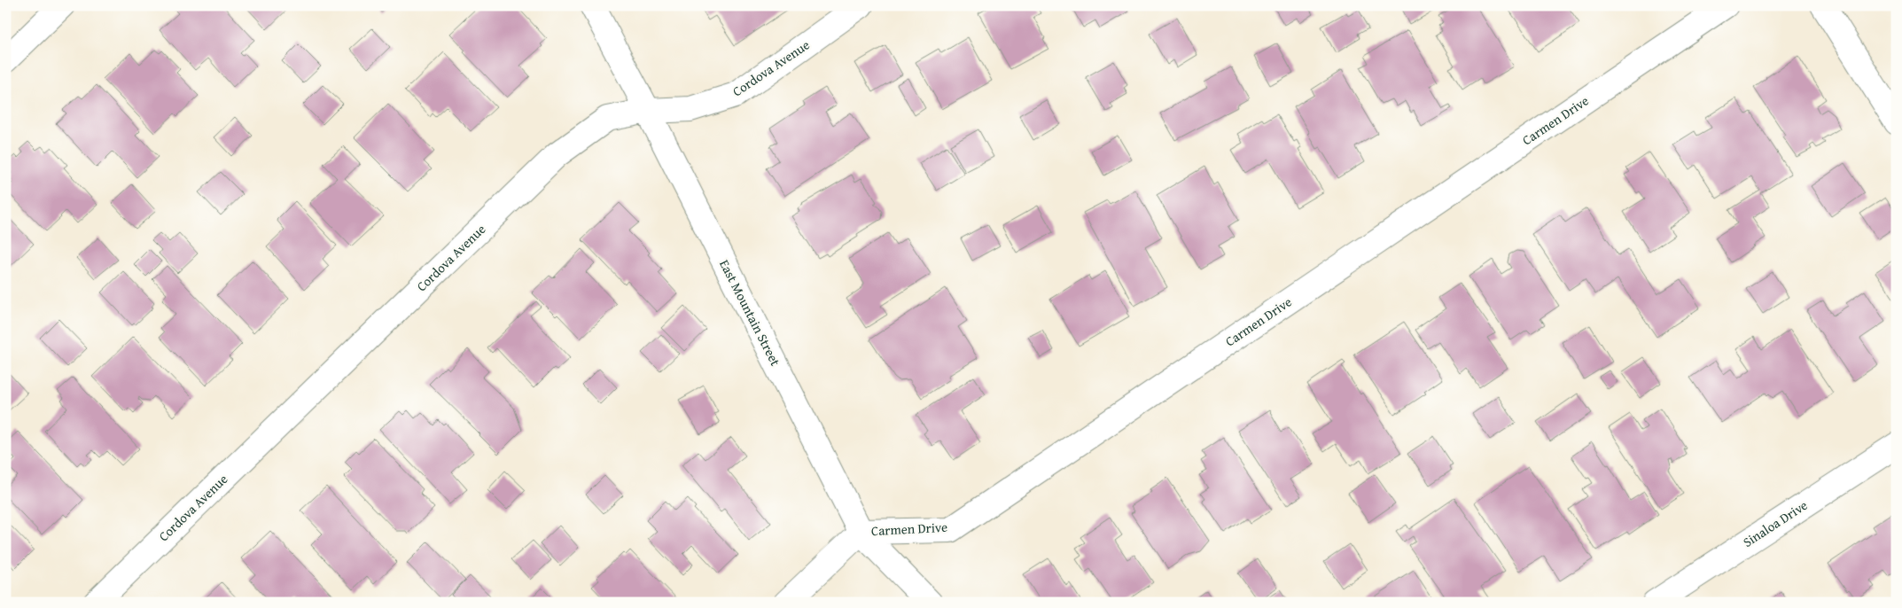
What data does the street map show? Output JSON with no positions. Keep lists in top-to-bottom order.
{
  "streets": {
    "street": [
      "Cordova Avenue",
      "Carmen Drive",
      "East Mountain Street",
      "Sinaloa Drive"
    ]
  },
  "crossings": [
    ["Cordova Avenue", "East Mountain Street"],
    ["Carmen Drive", "East Mountain Street"]
  ]
}
